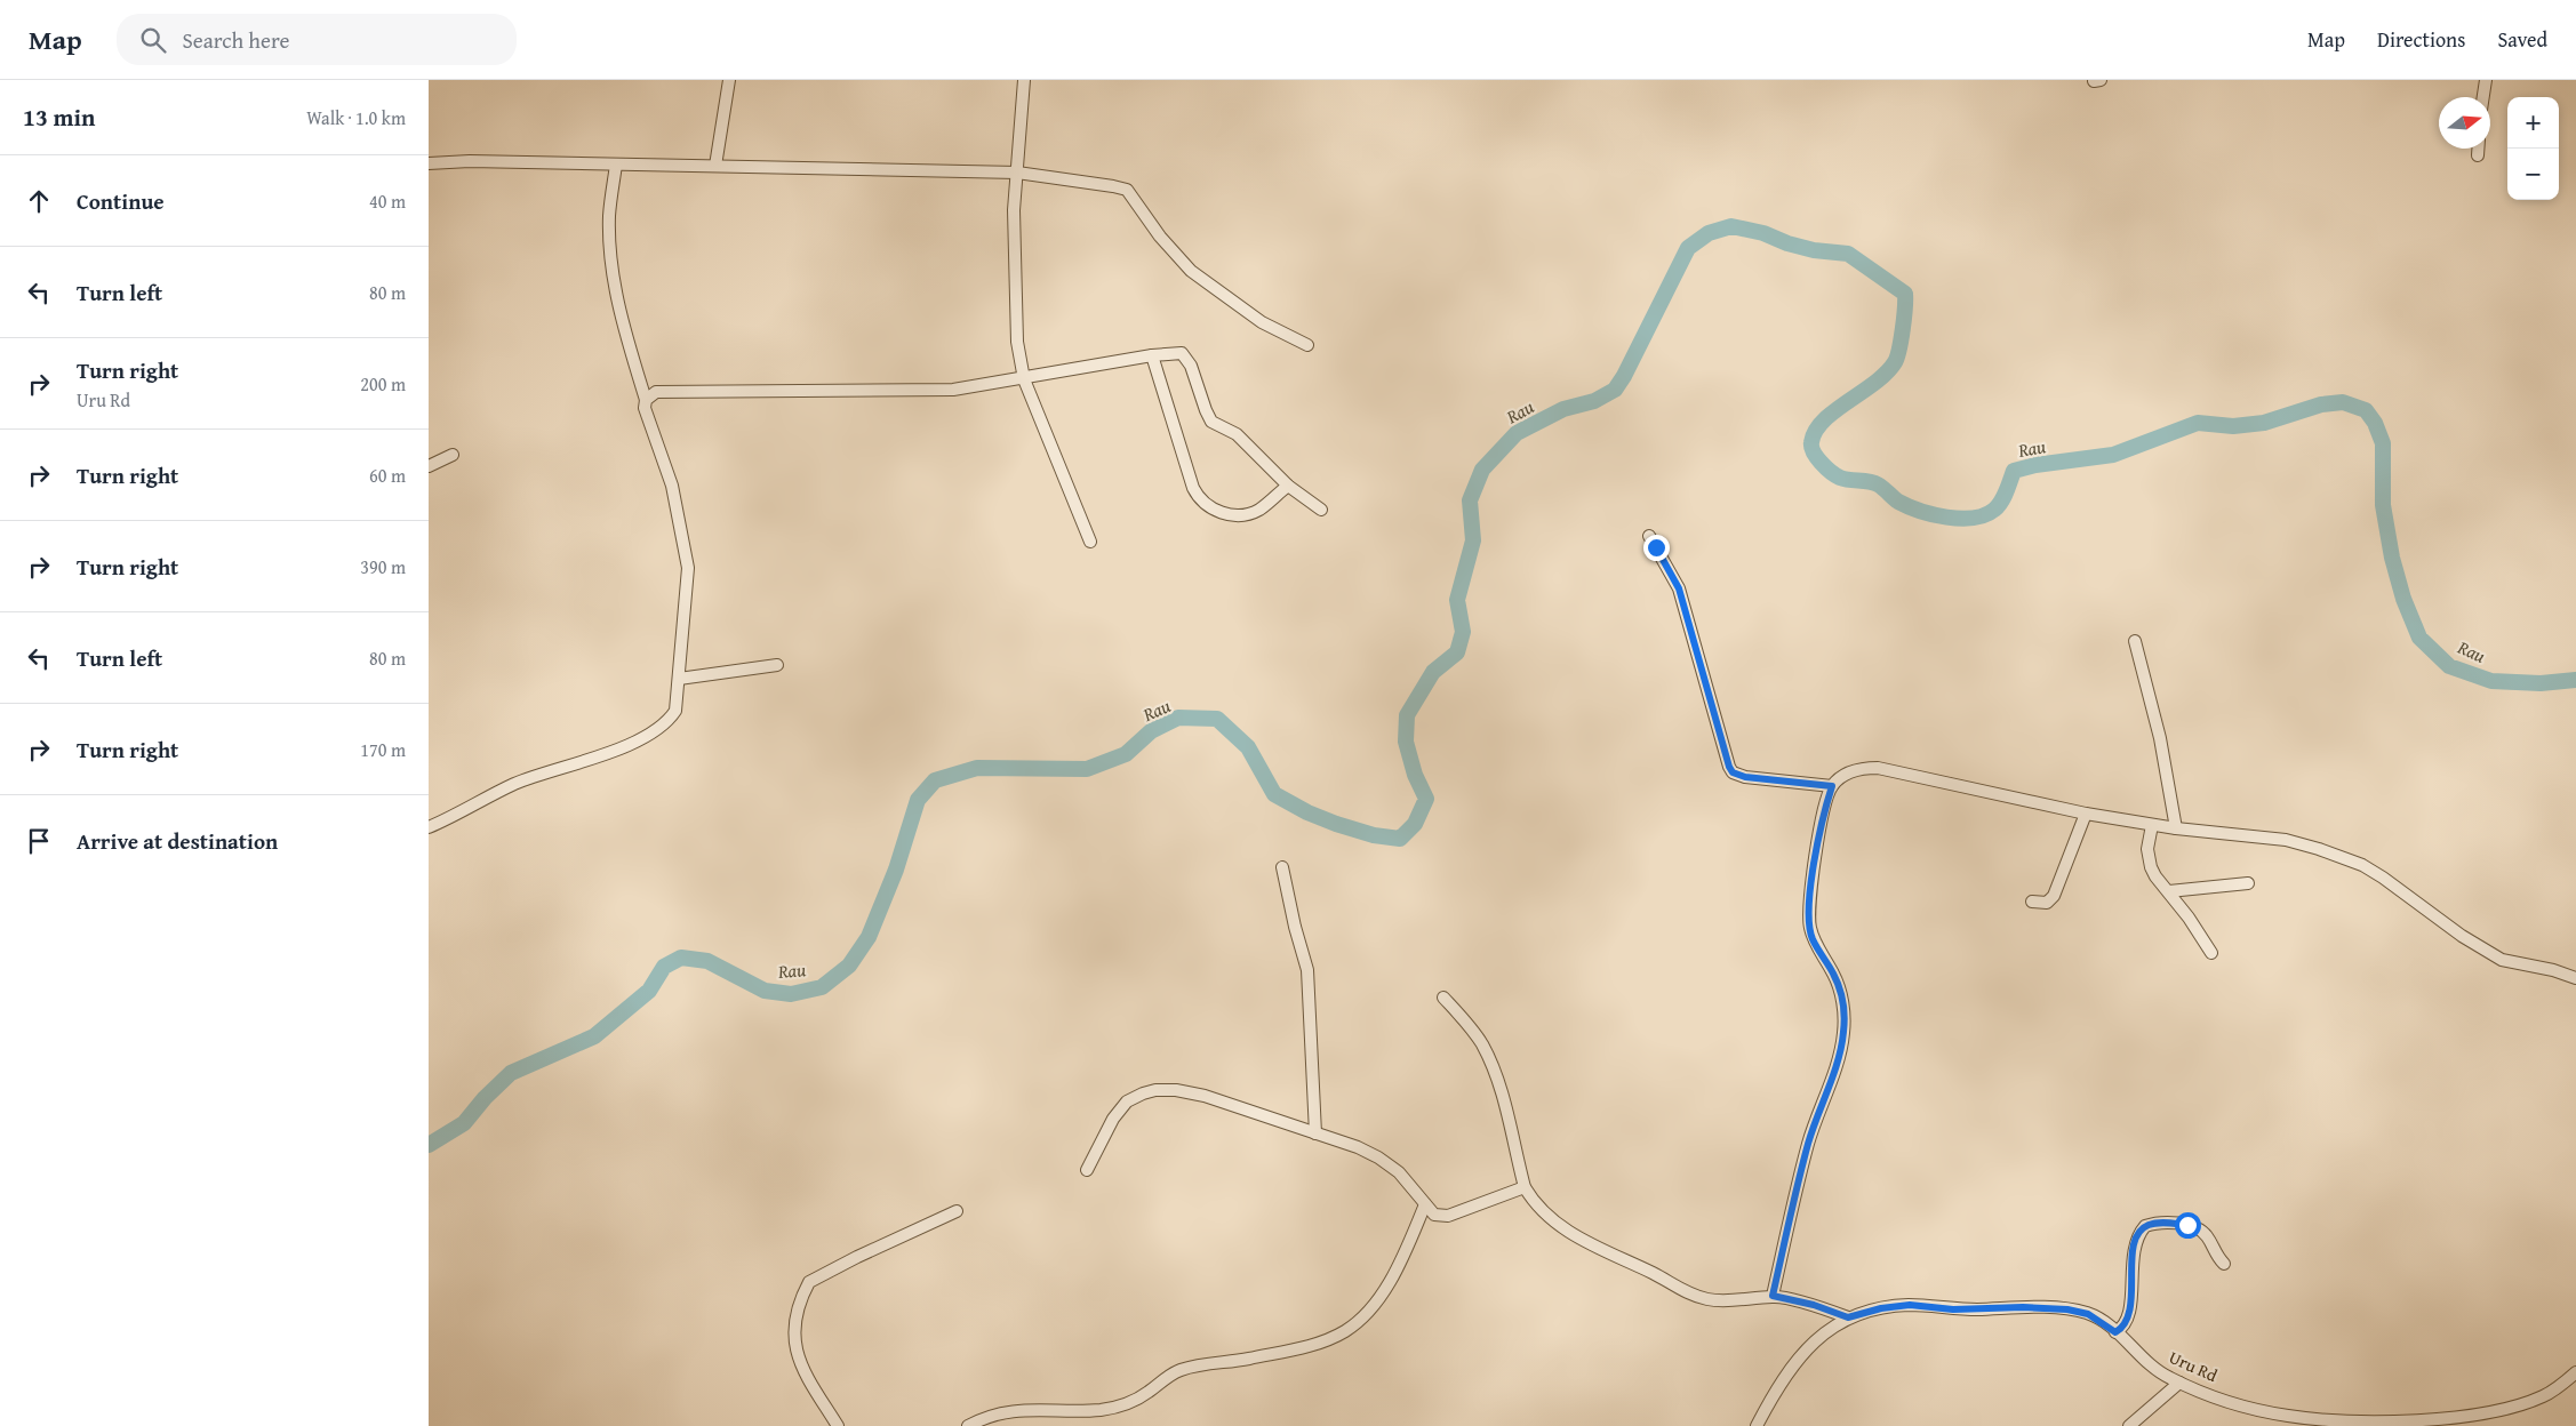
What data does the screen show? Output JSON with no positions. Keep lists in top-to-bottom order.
{
  "streets": {
    "street": ["Uru Rd"]
  },
  "water": ["Rau"],
  "north": "right",
  "page": {
    "header": "Map",
    "search": "Search here",
    "nav": ["Map", "Directions", "Saved"],
    "heading": ["13 min", "Walk · 1.0 km"],
    "map_buttons": ["+", "−"],
    "list": [
      ["Continue", "40 m"],
      ["Turn left", "80 m"],
      ["Turn right", "Uru Rd", "200 m"],
      ["Turn right", "60 m"],
      ["Turn right", "390 m"],
      ["Turn left", "80 m"],
      ["Turn right", "170 m"],
      "Arrive at destination"
    ]
  }
}
